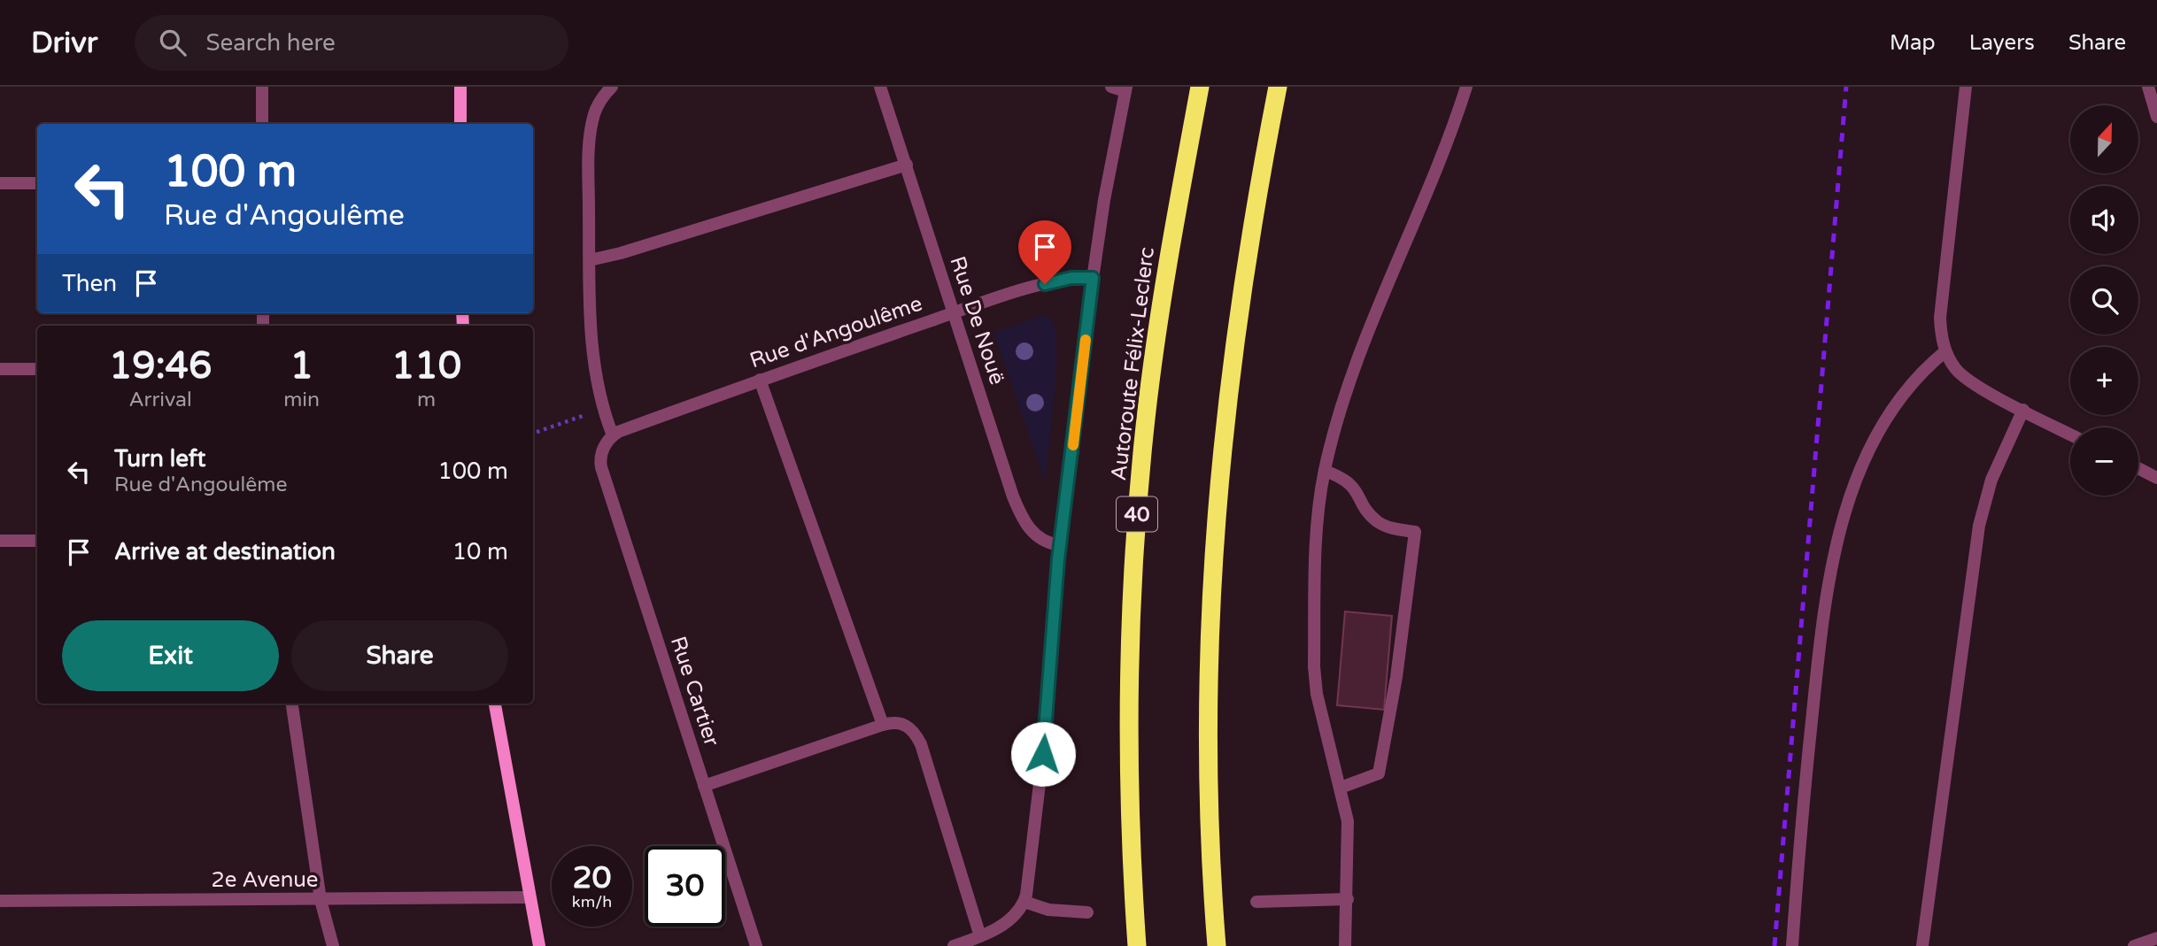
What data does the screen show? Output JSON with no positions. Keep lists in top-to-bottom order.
{
  "streets": {
    "highway": ["Autoroute Félix-Leclerc", "40"],
    "street": [
      "Rue De Nouë",
      "Rue d'Angoulême",
      "Rue Cartier",
      "2e Avenue"
    ]
  },
  "crossings": [
    ["Rue De Nouë", "Rue d'Angoulême"],
    ["Rue d'Angoulême", "Rue Cartier"]
  ],
  "north": "top",
  "page": {
    "header": "Drivr",
    "search": "Search here",
    "nav": ["Map", "Layers", "Share"],
    "map_buttons": ["+", "−"],
    "turn": ["100 m", "Rue d'Angoulême"],
    "then": "Then",
    "eta": [
      "19:46",
      "Arrival",
      "1",
      "min",
      "110",
      "m"
    ],
    "list": [
      {
        "name": "Turn left",
        "note": "Rue d'Angoulême",
        "value": "100 m"
      },
      {
        "name": "Arrive at destination",
        "value": "10 m"
      }
    ],
    "buttons": ["Exit", "Share"],
    "speed": "20 km/h",
    "limit": "30"
  }
}
